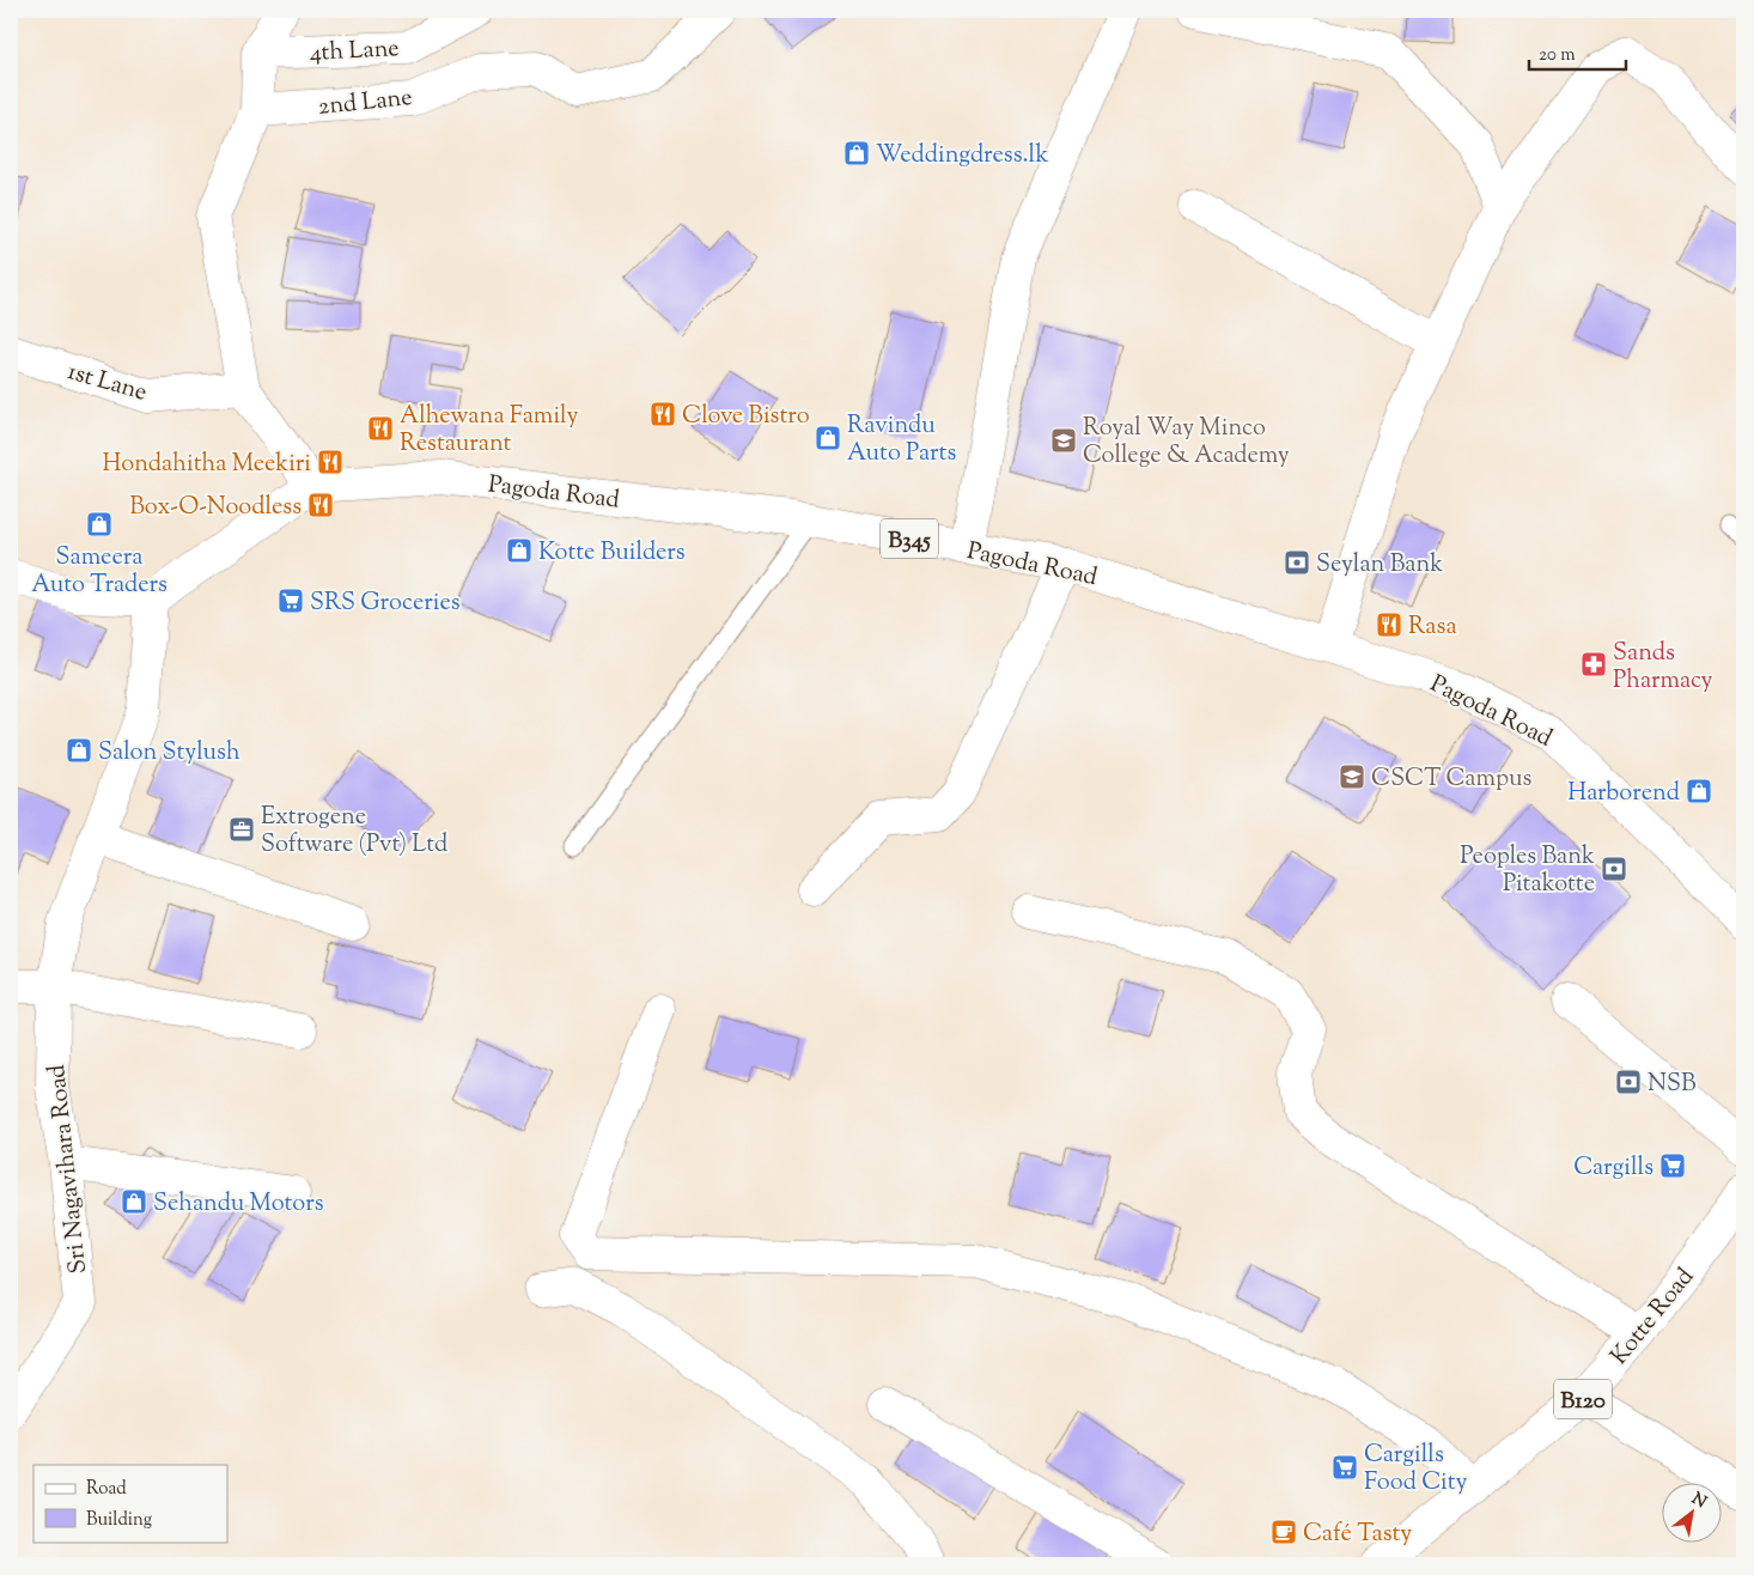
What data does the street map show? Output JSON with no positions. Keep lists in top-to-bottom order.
{
  "streets": {
    "street": [
      "4th Lane",
      "2nd Lane",
      "1st Lane",
      "Pagoda Road",
      "B345",
      "Sri Nagavihara Road",
      "Kotte Road",
      "B120"
    ]
  },
  "places": {
    "shop": [
      "Weddingdress.lk",
      "Ravindu Auto Parts",
      "Sameera Auto Traders",
      "Kotte Builders",
      "Salon Stylush",
      "Harborend",
      "Sehandu Motors"
    ],
    "restaurant": [
      "Clove Bistro",
      "Alhewana Family Restaurant",
      "Hondahitha Meekiri",
      "Box-O-Noodless",
      "Rasa"
    ],
    "school or university": ["Royal Way Minco College & Academy", "CSCT Campus"],
    "bank": ["Seylan Bank", "Peoples Bank Pitakotte", "NSB"],
    "supermarket": ["SRS Groceries", "Cargills", "Cargills Food City"],
    "pharmacy": ["Sands Pharmacy"],
    "office": ["Extrogene Software (Pvt) Ltd"],
    "cafe": ["Café Tasty"]
  },
  "legend": ["Road", "Building"],
  "scale_bar": "20 m",
  "north": "top right"
}
